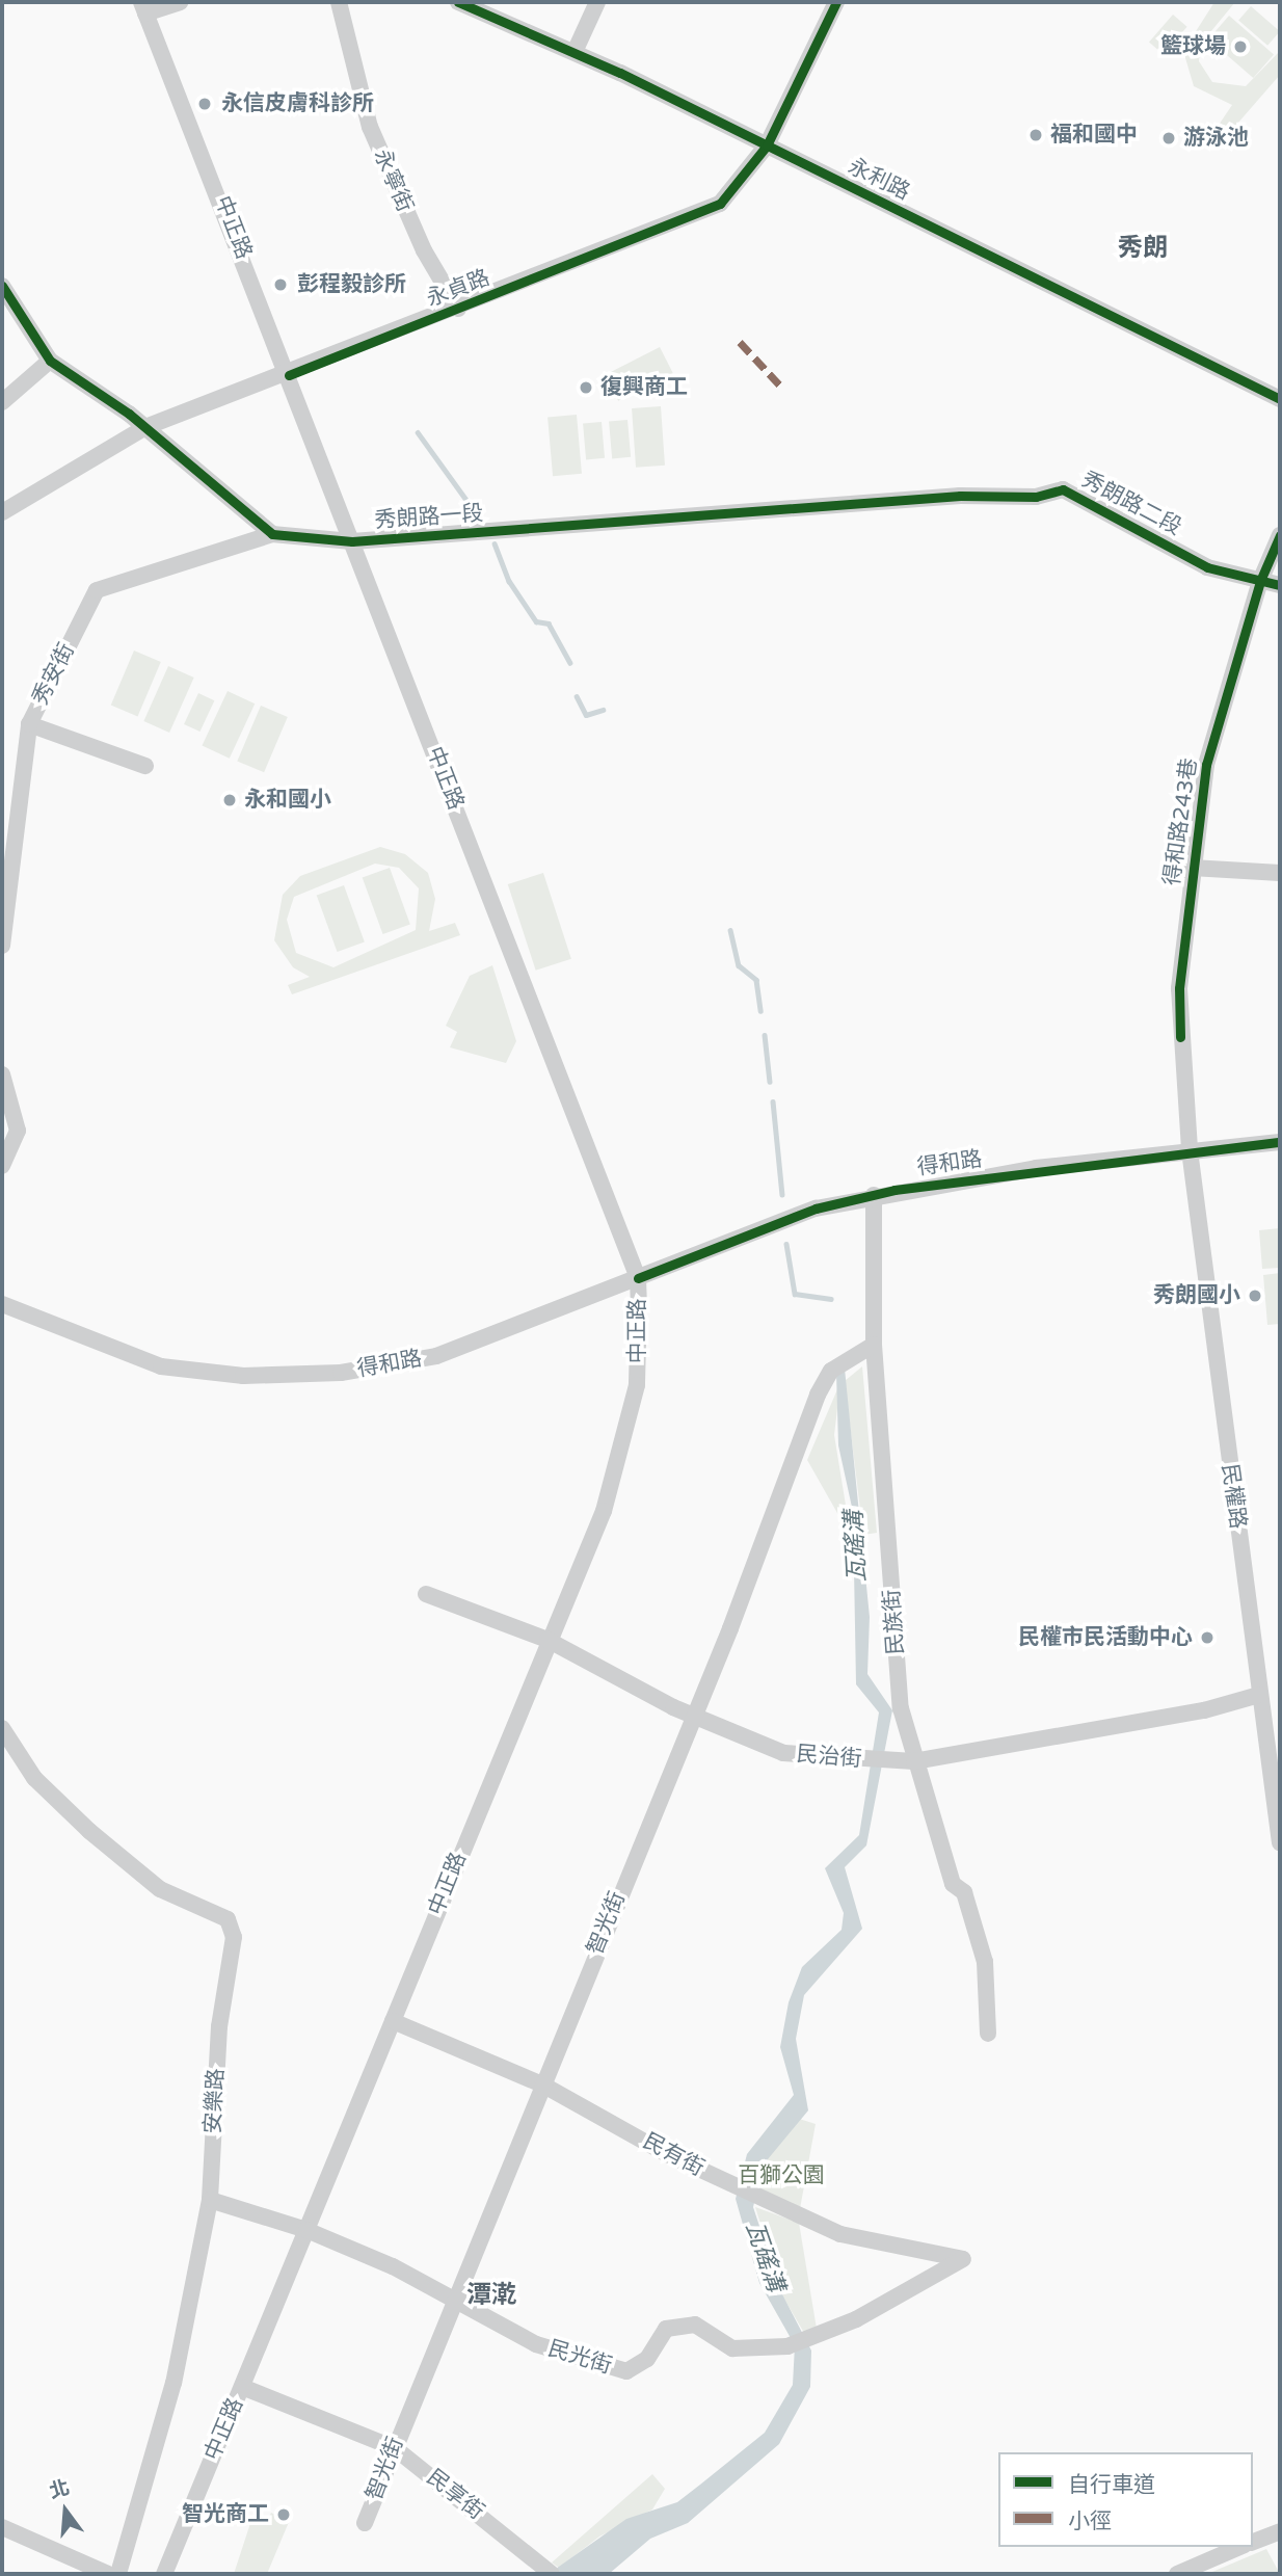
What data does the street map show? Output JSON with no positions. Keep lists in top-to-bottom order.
{
  "streets": {
    "street": [
      "永利路",
      "永寧街",
      "中正路",
      "永貞路",
      "秀朗路二段",
      "秀朗路一段",
      "秀安街",
      "得和路243巷",
      "得和路",
      "民權路",
      "民族街",
      "民治街",
      "智光街",
      "安樂路",
      "民有街",
      "民光街",
      "民享街"
    ]
  },
  "crossings": [
    ["永利路", "永貞路"],
    ["永寧街", "永貞路"],
    ["中正路", "永貞路"],
    ["中正路", "秀朗路一段"],
    ["中正路", "得和路"],
    ["中正路", "民治街"],
    ["中正路", "民有街"],
    ["中正路", "民光街"],
    ["中正路", "民享街"],
    ["秀朗路二段", "秀朗路一段"],
    ["秀朗路二段", "得和路243巷"],
    ["秀朗路一段", "秀安街"],
    ["得和路243巷", "得和路"],
    ["得和路243巷", "民權路"],
    ["得和路", "民權路"],
    ["得和路", "民族街"],
    ["民權路", "民治街"],
    ["民族街", "民治街"],
    ["民族街", "智光街"],
    ["民治街", "智光街"],
    ["智光街", "民有街"],
    ["智光街", "民光街"],
    ["智光街", "民享街"],
    ["安樂路", "民光街"],
    ["民有街", "民光街"]
  ],
  "districts": ["秀朗", "潭漧"],
  "water": ["瓦磘溝"],
  "parks": ["百獅公園"],
  "places": [
    "籃球場",
    "永信皮膚科診所",
    "福和國中",
    "游泳池",
    "彭程毅診所",
    "復興商工",
    "永和國小",
    "秀朗國小",
    "民權市民活動中心",
    "智光商工"
  ],
  "legend": ["自行車道", "小徑"],
  "north": "top"
}
